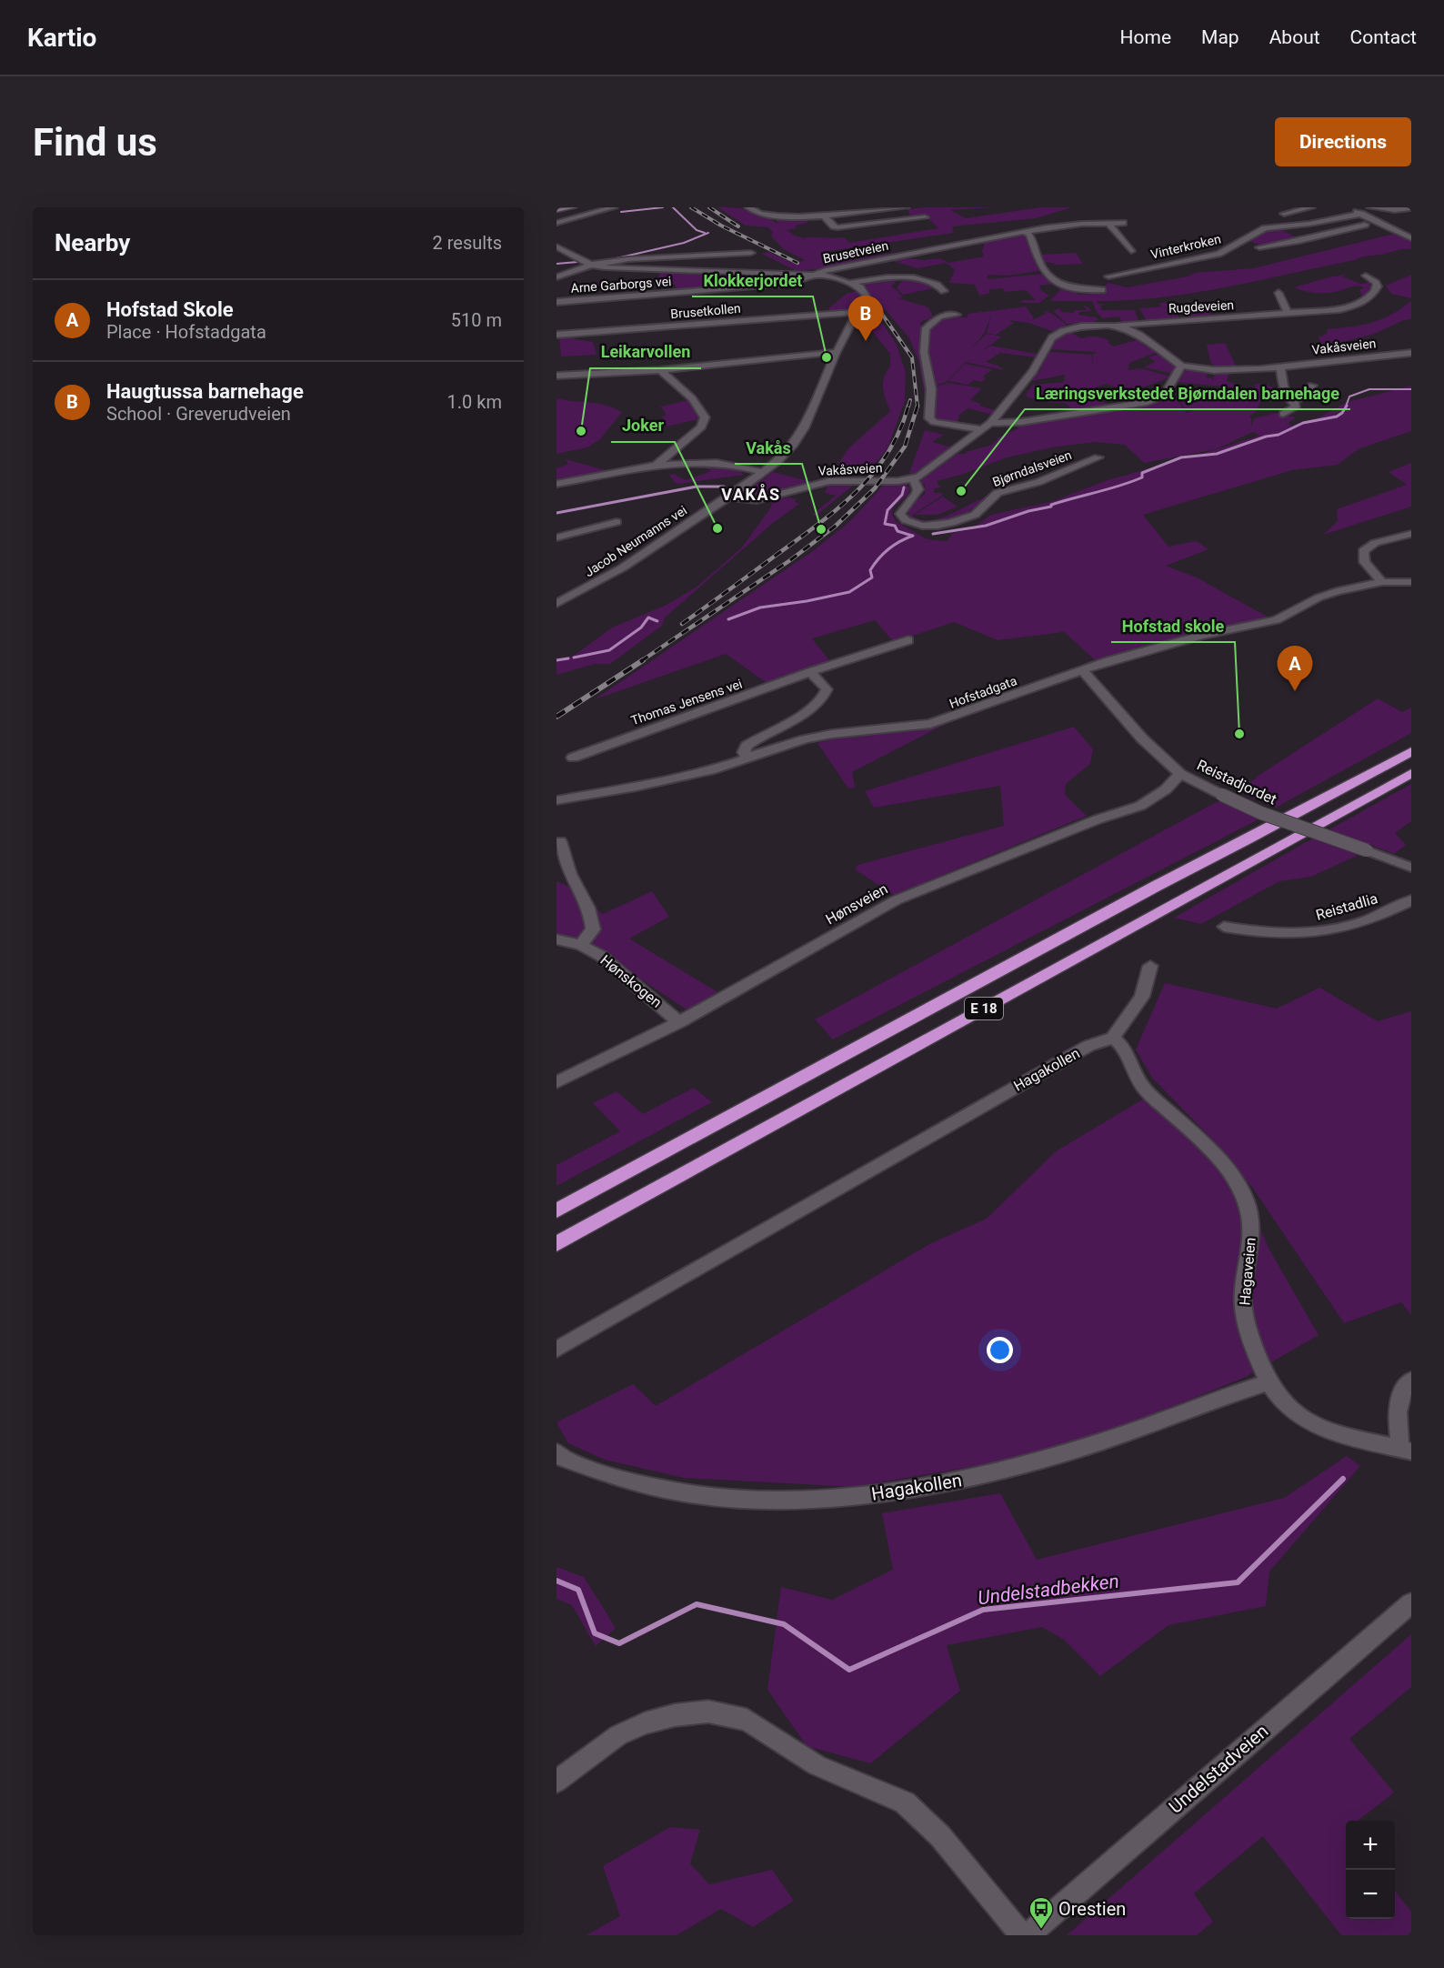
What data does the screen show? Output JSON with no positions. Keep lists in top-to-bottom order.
{
  "streets": {
    "highway": ["E 18"],
    "street": [
      "Vinterkroken",
      "Brusetveien",
      "Arne Garborgs vei",
      "Rugdeveien",
      "Brusetkollen",
      "Vakåsveien",
      "Bjørndalsveien",
      "Jacob Neumanns vei",
      "Hofstadgata",
      "Thomas Jensens vei",
      "Reistadjordet",
      "Hønsveien",
      "Reistadlia",
      "Hønskogen",
      "Hagakollen",
      "Hagaveien",
      "Undelstadveien"
    ]
  },
  "crossings": [
    ["Brusetveien", "Arne Garborgs vei"],
    ["Rugdeveien", "Vakåsveien"],
    ["Vakåsveien", "Bjørndalsveien"],
    ["Vakåsveien", "Jacob Neumanns vei"],
    ["Hofstadgata", "Reistadjordet"],
    ["Reistadjordet", "Hønsveien"],
    ["Hønsveien", "Hønskogen"],
    ["Hagakollen", "Hagaveien"]
  ],
  "districts": ["VAKÅS"],
  "water": ["Undelstadbekken"],
  "places": {
    "other": [
      "Klokkerjordet",
      "Leikarvollen",
      "Læringsverkstedet Bjørndalen barnehage",
      "Joker",
      "Vakås",
      "Hofstad skole"
    ],
    "bus stop": ["Orestien"]
  },
  "page": {
    "header": "Kartio",
    "nav": [
      "Home",
      "Map",
      "About",
      "Contact"
    ],
    "buttons": "Directions",
    "title": "Find us",
    "heading": ["Nearby", "2 results"],
    "list": [
      {
        "mark": "A",
        "name": "Hofstad Skole",
        "note": "Place · Hofstadgata",
        "value": "510 m"
      },
      {
        "mark": "B",
        "name": "Haugtussa barnehage",
        "note": "School · Greverudveien",
        "value": "1.0 km"
      }
    ],
    "pins": ["B", "A"],
    "map_buttons": ["+", "−"]
  }
}
